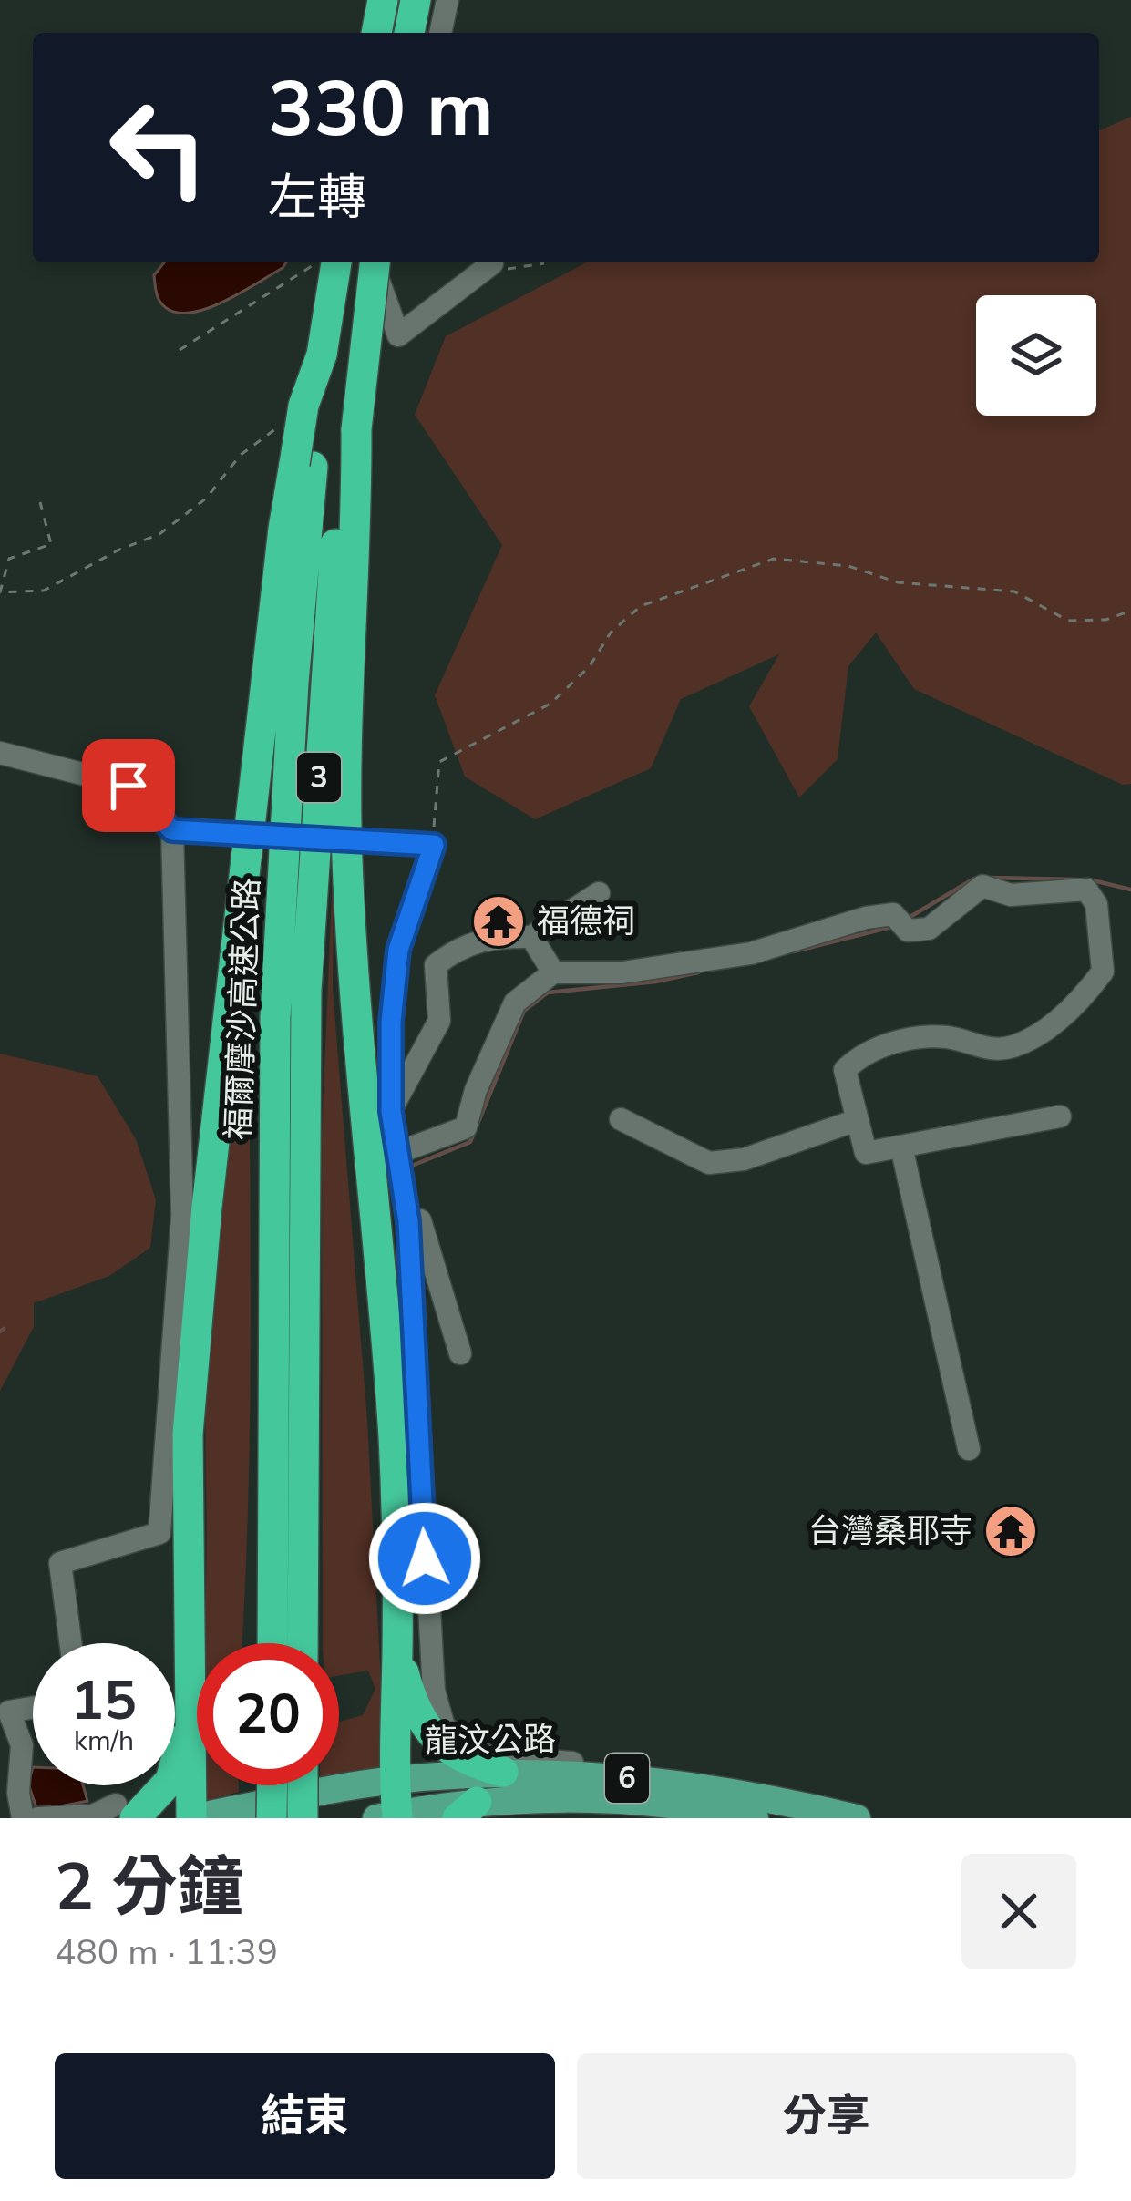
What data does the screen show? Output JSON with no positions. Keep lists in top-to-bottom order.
{
  "streets": {
    "highway": ["3", "福爾摩沙高速公路"],
    "main road": ["龍汶公路", "6"]
  },
  "crossings": [
    ["3", "福爾摩沙高速公路"]
  ],
  "places": {
    "temple": ["福德祠", "台灣桑耶寺"]
  },
  "page": {
    "turn": ["330 m", "左轉"],
    "speed": "15 km/h",
    "limit": "20",
    "heading": ["2 分鐘", "480 m · 11:39"],
    "buttons": ["結束", "分享"]
  }
}
